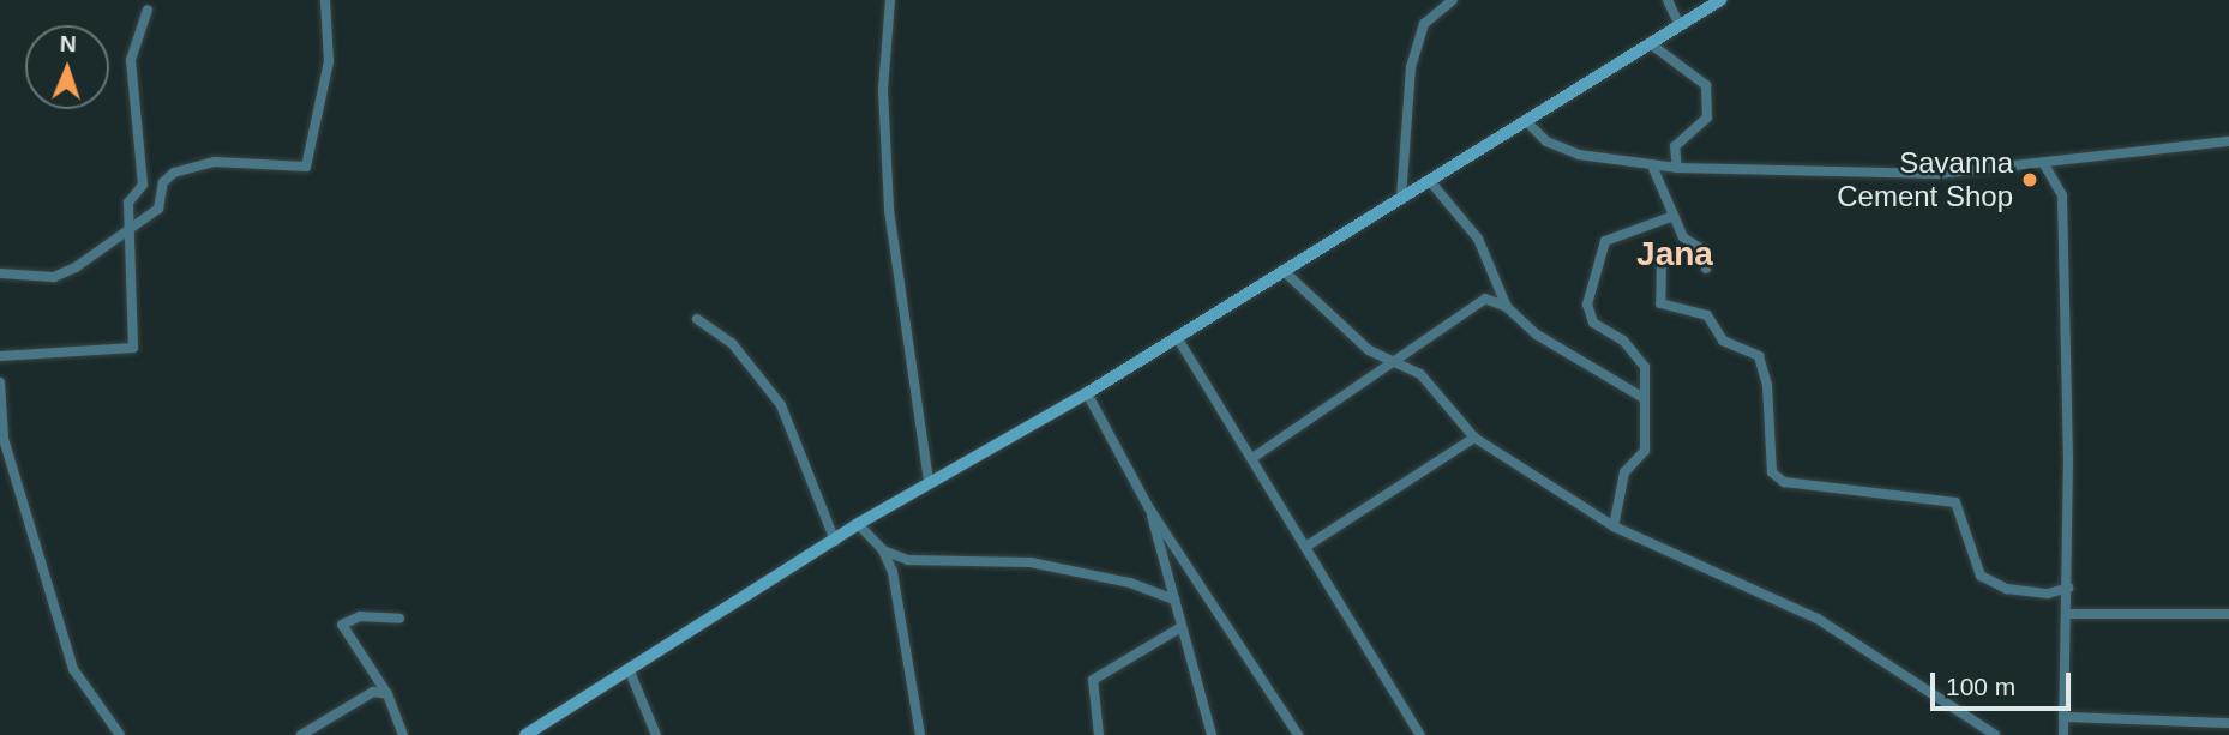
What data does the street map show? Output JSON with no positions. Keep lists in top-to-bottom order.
{
  "districts": ["Jana"],
  "places": ["Savanna Cement Shop"],
  "scale_bar": "100 m",
  "north": "top"
}
